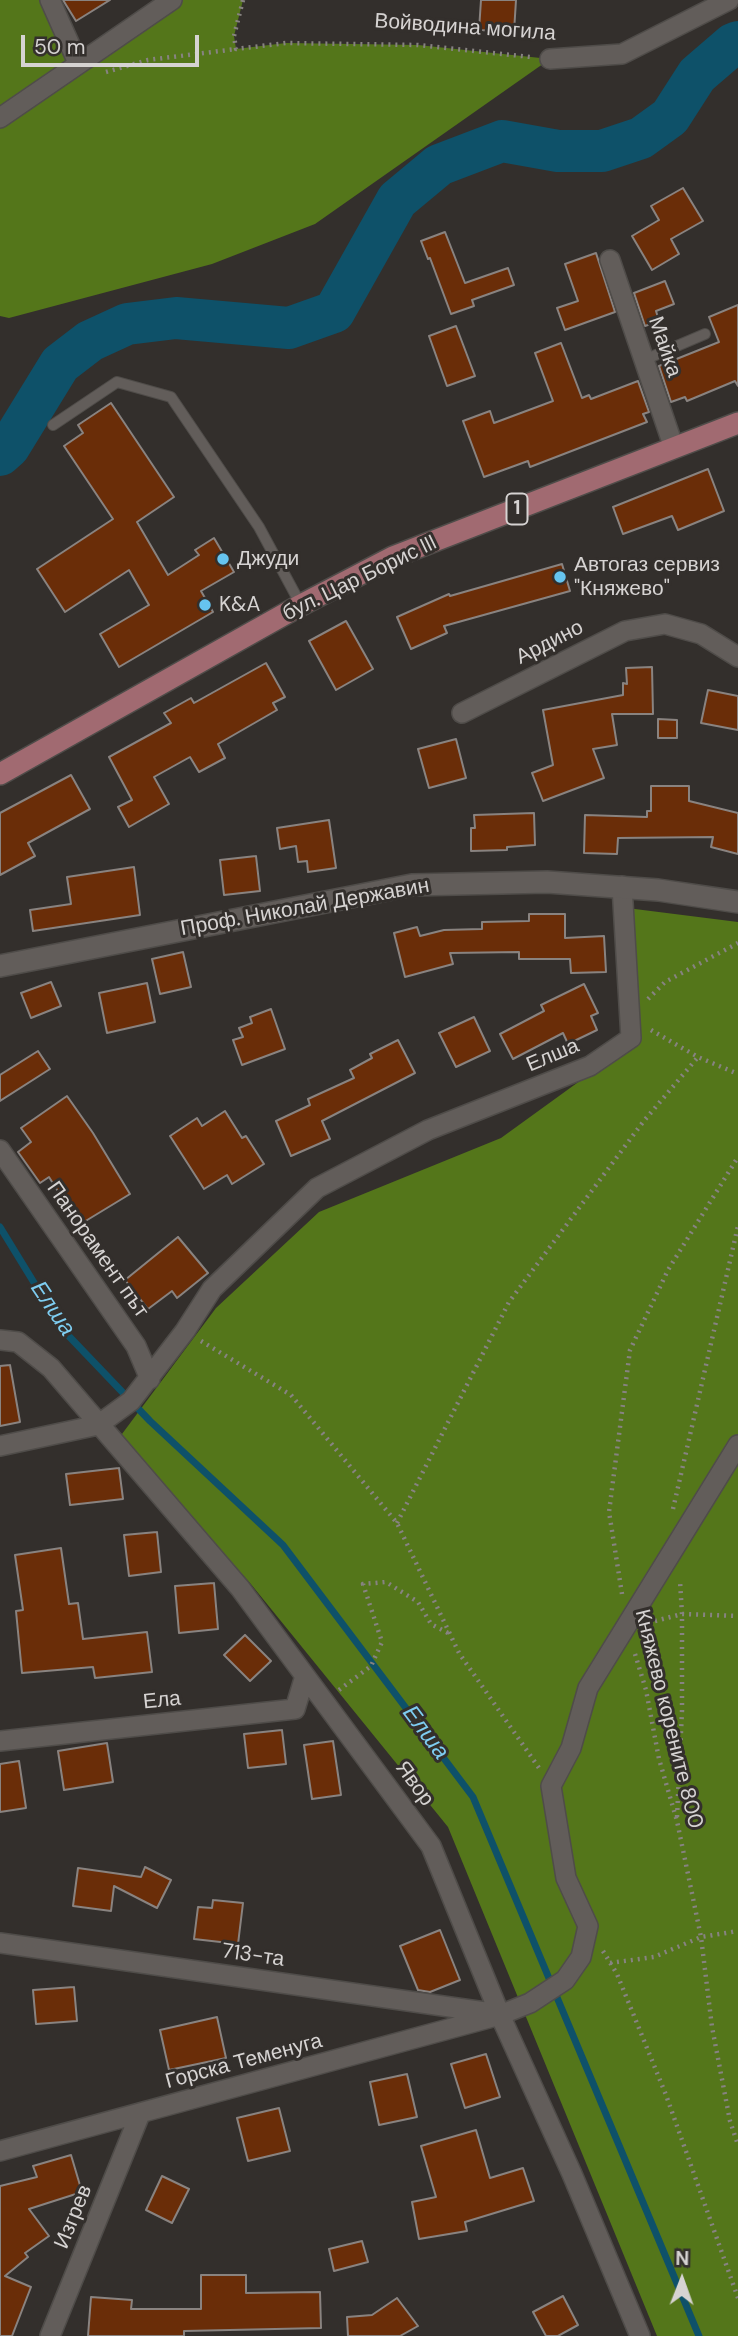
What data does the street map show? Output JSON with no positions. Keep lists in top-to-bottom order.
{
  "streets": {
    "main road": ["1", "бул. Цар Борис III", "Проф. Николай Державин"],
    "street": [
      "Войводина могила",
      "Майка",
      "Ардино",
      "Елша",
      "Панорамент път",
      "Ела",
      "Явор",
      "713-та",
      "Горска Теменуга",
      "Изгрев"
    ],
    "path": ["Княжево корените 800"]
  },
  "crossings": [
    ["Майка", "бул. Цар Борис III"],
    ["Проф. Николай Державин", "Елша"],
    ["Елша", "Панорамент път"],
    ["Елша", "Явор"],
    ["Ела", "Явор"],
    ["Явор", "713-та"],
    ["Явор", "Горска Теменуга"],
    ["713-та", "Горска Теменуга"],
    ["Горска Теменуга", "Изгрев"]
  ],
  "water": ["Елша"],
  "places": ["Джуди", "Автогаз сервиз \"Княжево\"", "K&A"],
  "scale_bar": "50 m",
  "north": "top"
}
